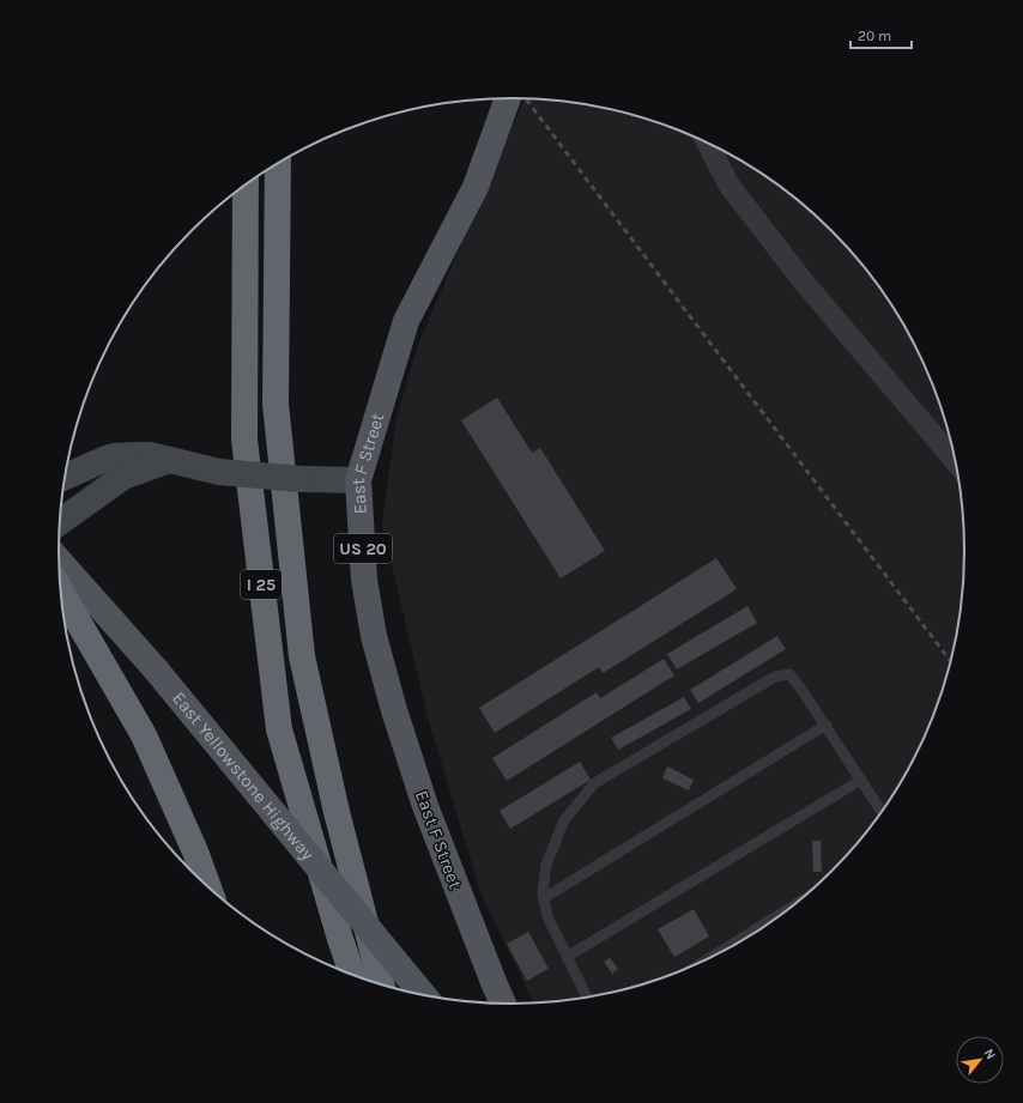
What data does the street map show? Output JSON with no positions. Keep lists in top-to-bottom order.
{
  "streets": {
    "highway": ["I 25"],
    "main road": ["East F Street", "US 20", "East Yellowstone Highway"]
  },
  "scale_bar": "20 m",
  "north": "top right"
}
